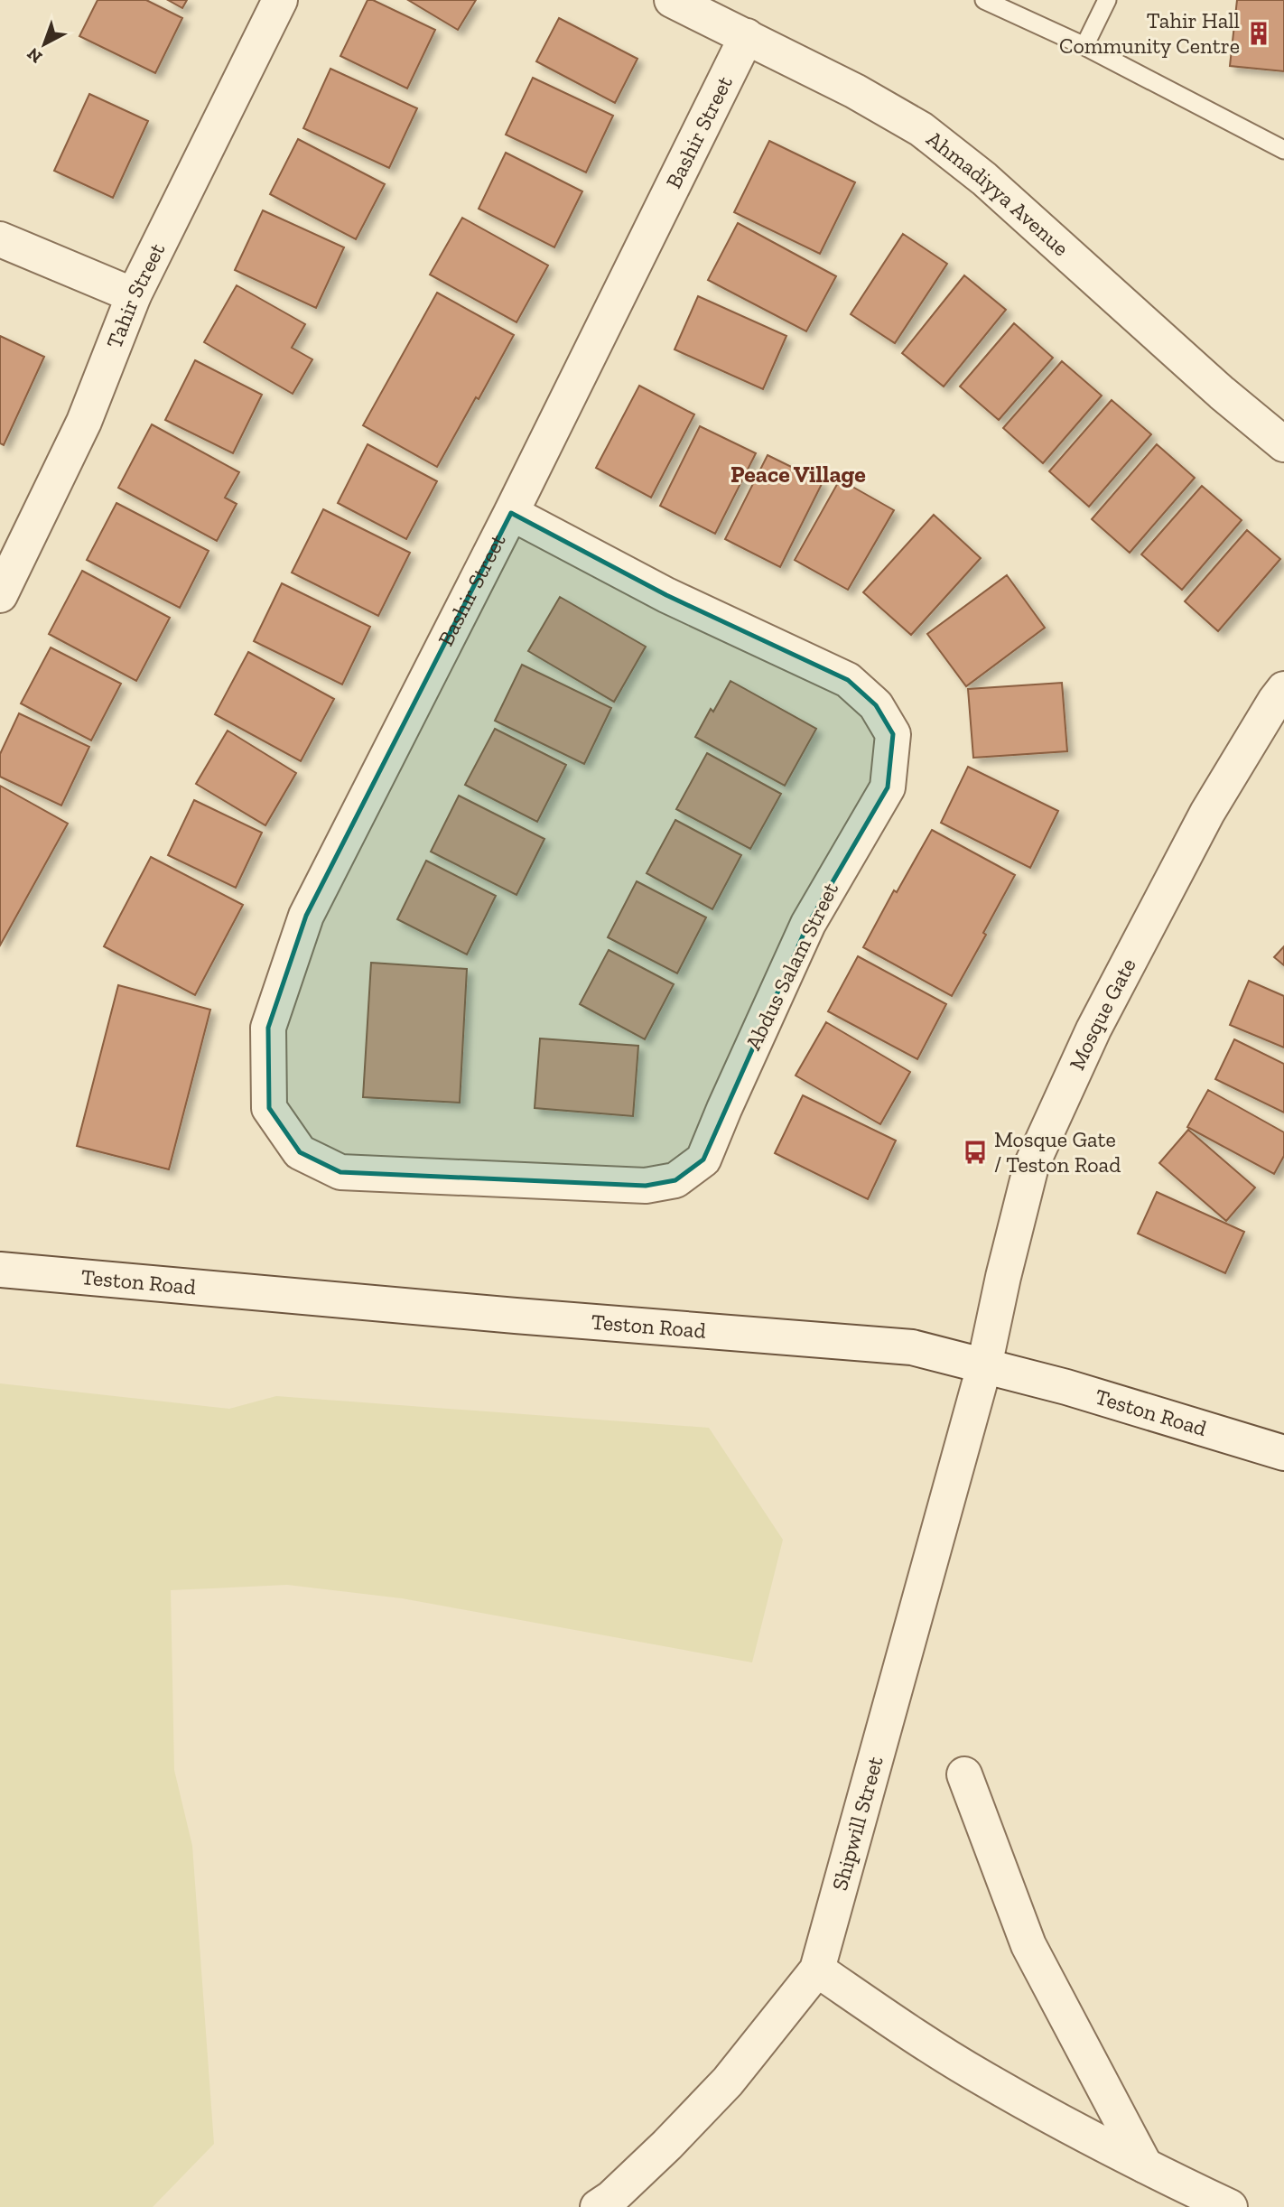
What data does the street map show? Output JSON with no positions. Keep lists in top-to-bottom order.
{
  "streets": {
    "street": [
      "Bashir Street",
      "Ahmadiyya Avenue",
      "Tahir Street",
      "Abdus Salam Street",
      "Mosque Gate",
      "Teston Road",
      "Shipwill Street"
    ]
  },
  "crossings": [
    ["Bashir Street", "Ahmadiyya Avenue"],
    ["Bashir Street", "Abdus Salam Street"],
    ["Mosque Gate", "Teston Road"],
    ["Mosque Gate", "Shipwill Street"],
    ["Teston Road", "Shipwill Street"]
  ],
  "districts": ["Peace Village"],
  "places": {
    "building": ["Tahir Hall Community Centre"],
    "bus stop": ["Mosque Gate / Teston Road"]
  },
  "north": "bottom left"
}
